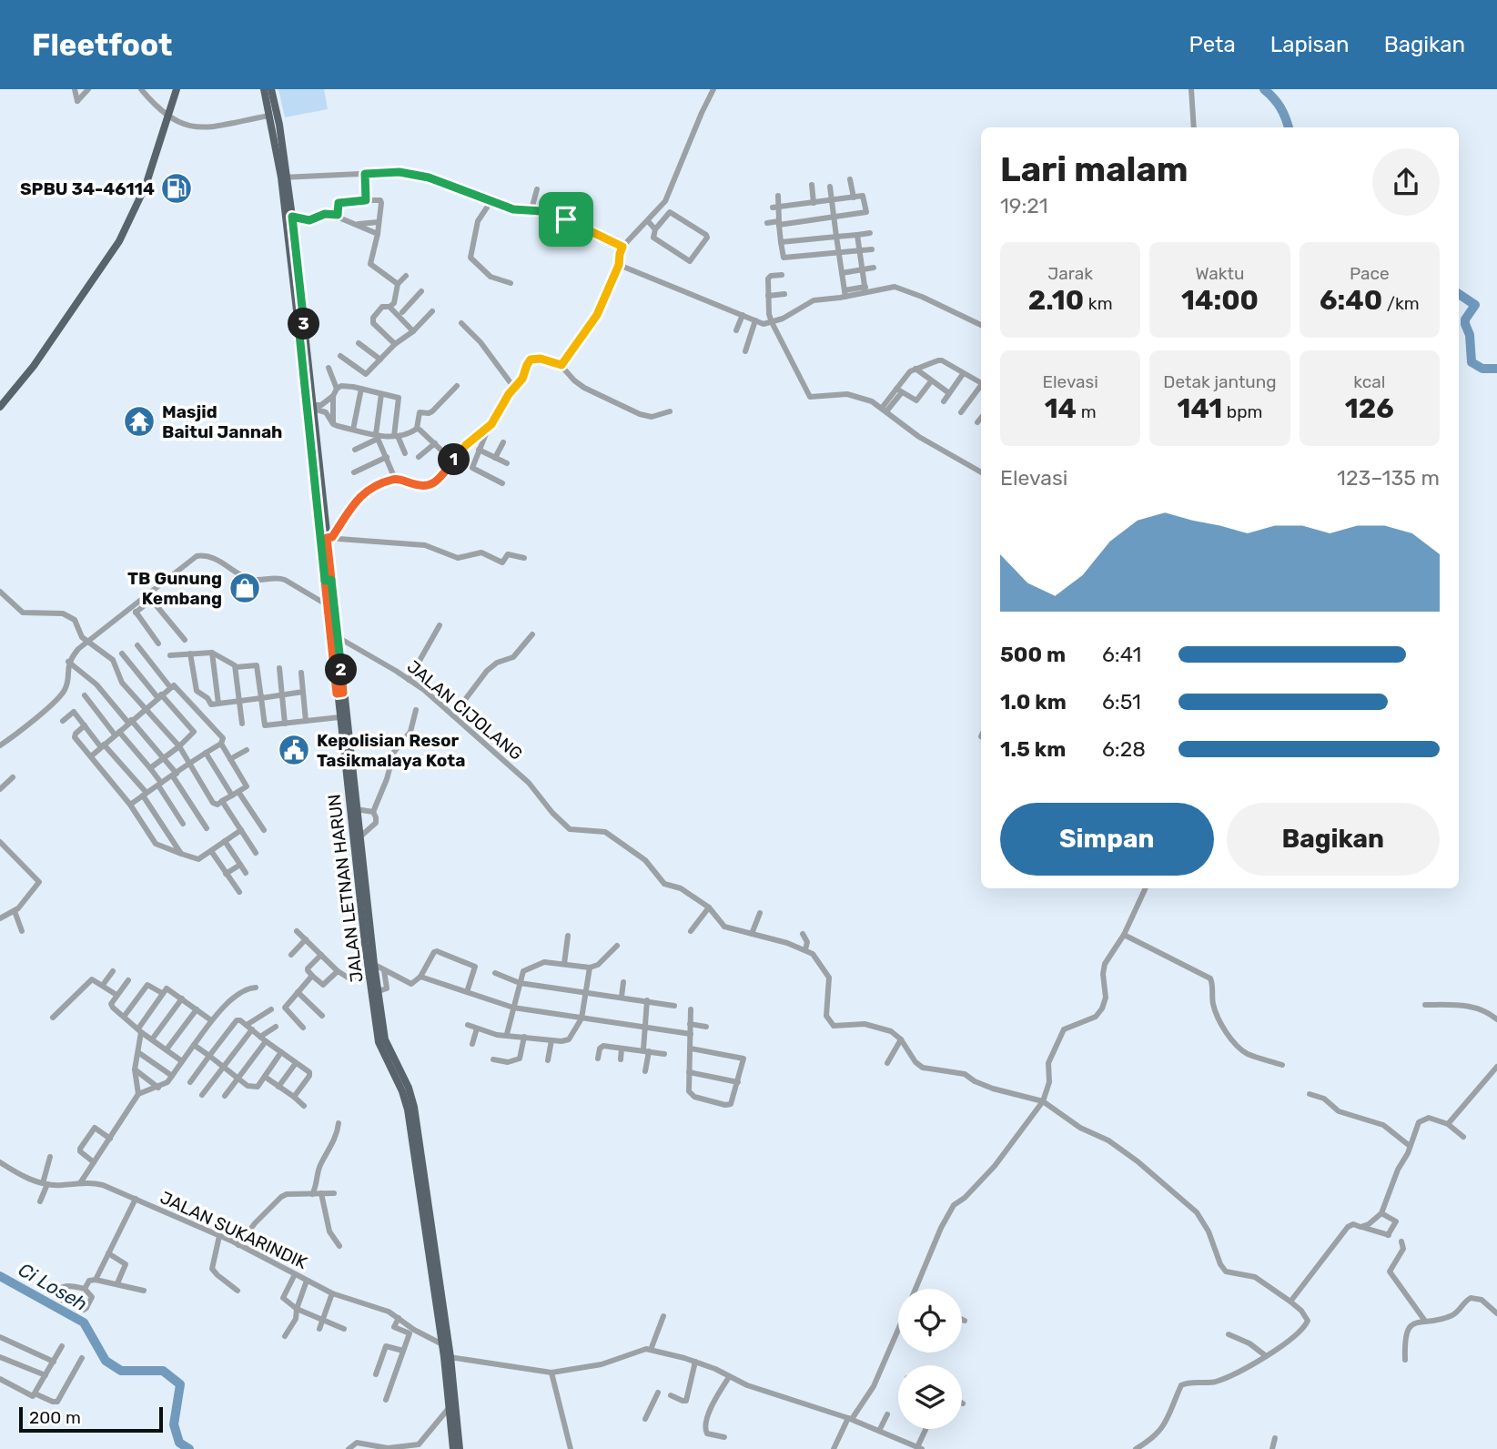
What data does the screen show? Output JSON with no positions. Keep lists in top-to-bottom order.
{
  "streets": {
    "main road": ["JALAN LETNAN HARUN"],
    "street": ["JALAN CIJOLANG", "JALAN SUKARINDIK"]
  },
  "crossings": [
    ["JALAN CIJOLANG", "JALAN LETNAN HARUN"],
    ["JALAN LETNAN HARUN", "JALAN SUKARINDIK"]
  ],
  "water": ["Ci Loseh"],
  "places": {
    "fuel station": ["SPBU 34-46114"],
    "temple": ["Masjid Baitul Jannah"],
    "shop": ["TB Gunung Kembang"],
    "public building": ["Kepolisian Resor Tasikmalaya Kota"]
  },
  "scale_bar": "200 m",
  "page": {
    "header": "Fleetfoot",
    "nav": ["Peta", "Lapisan", "Bagikan"],
    "heading": ["Lari malam", "19:21"],
    "stats": [
      ["Jarak", "2.10 km"],
      ["Waktu", "14:00"],
      ["Pace", "6:40 /km"],
      ["Elevasi", "14 m"],
      ["Detak jantung", "141 bpm"],
      ["kcal", "126"]
    ],
    "pins": ["3", "1", "2"],
    "chart": ["Elevasi", "123–135 m"],
    "list": [
      {
        "name": "500 m",
        "note": "6:41"
      },
      {
        "name": "1.0 km",
        "note": "6:51"
      },
      {
        "name": "1.5 km",
        "note": "6:28"
      }
    ],
    "buttons": ["Simpan", "Bagikan"],
    "scale": "200 m"
  }
}
